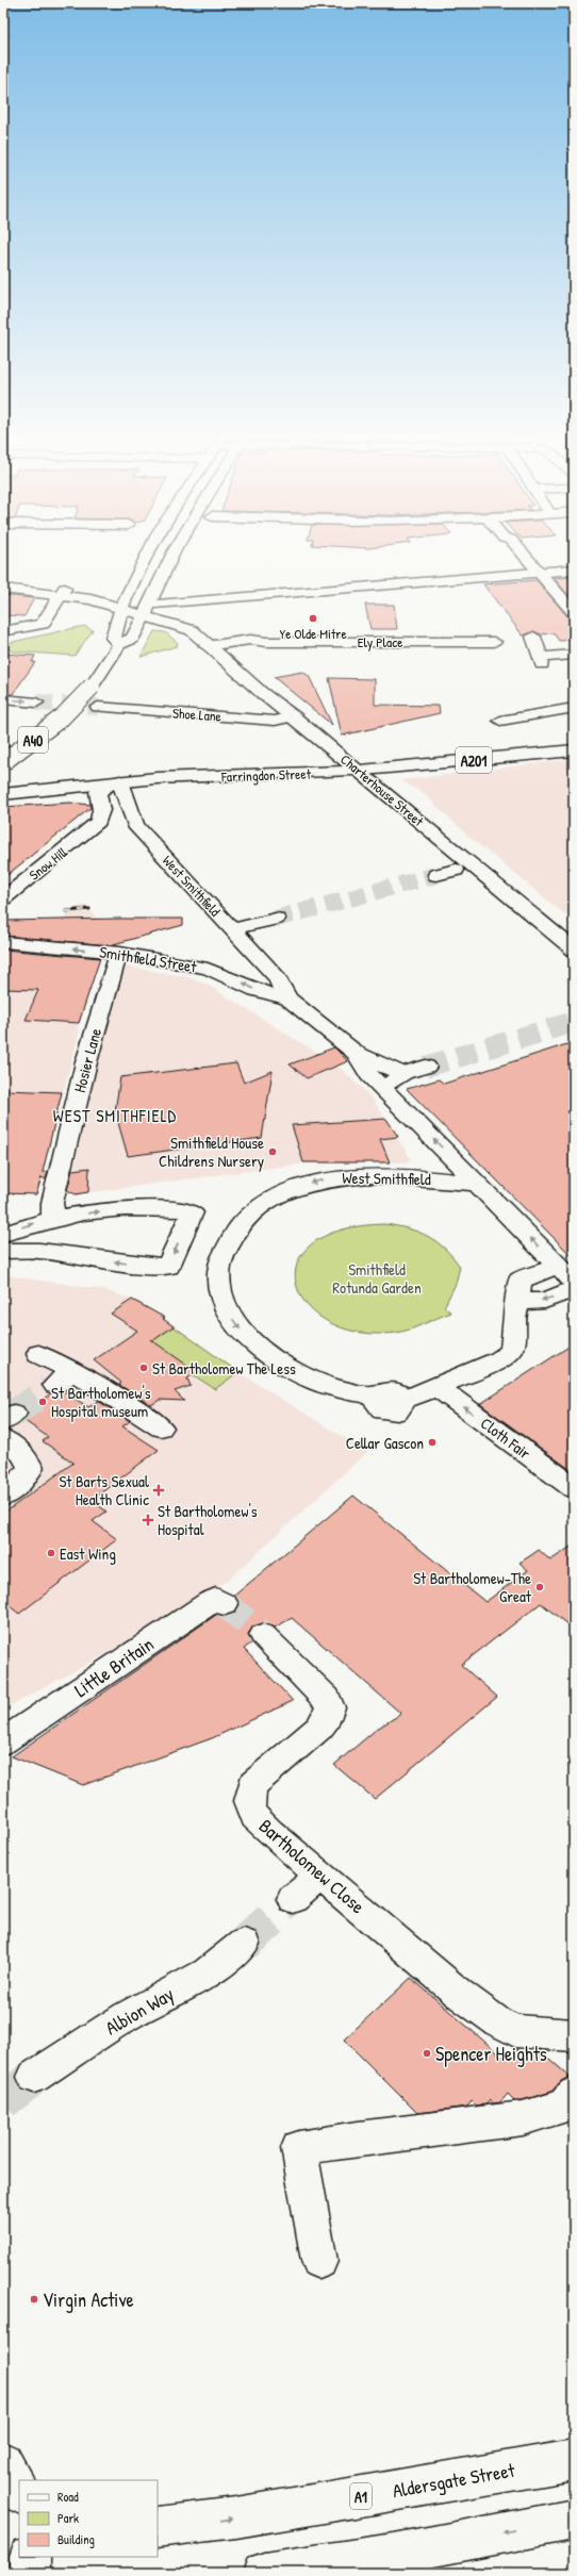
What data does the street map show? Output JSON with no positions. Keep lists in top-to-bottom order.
{
  "streets": {
    "street": [
      "Ely Place",
      "Shoe Lane",
      "A40",
      "A201",
      "Farringdon Street",
      "Charterhouse Street",
      "Snow Hill",
      "West Smithfield",
      "Smithfield Street",
      "Hosier Lane",
      "Cloth Fair",
      "Little Britain",
      "Bartholomew Close",
      "Albion Way",
      "Aldersgate Street",
      "A1"
    ]
  },
  "crossings": [
    ["Ely Place", "Charterhouse Street"],
    ["Shoe Lane", "Charterhouse Street"],
    ["A40", "Charterhouse Street"],
    ["A201", "Farringdon Street"],
    ["A201", "Charterhouse Street"],
    ["Farringdon Street", "Charterhouse Street"],
    ["Farringdon Street", "Snow Hill"],
    ["West Smithfield", "Smithfield Street"],
    ["West Smithfield", "Cloth Fair"],
    ["Smithfield Street", "Hosier Lane"]
  ],
  "one_way": ["Cloth Fair"],
  "districts": ["WEST SMITHFIELD"],
  "parks": ["Smithfield Rotunda Garden"],
  "places": {
    "other": [
      "Ye Olde Mitre",
      "Smithfield House Childrens Nursery",
      "St Bartholomew The Less",
      "St Bartholomew's Hospital museum",
      "Cellar Gascon",
      "East Wing",
      "St Bartholomew-The Great",
      "Spencer Heights",
      "Virgin Active"
    ],
    "health": ["St Barts Sexual Health Clinic", "St Bartholomew's Hospital"]
  },
  "legend": ["Road", "Park", "Building"]
}
